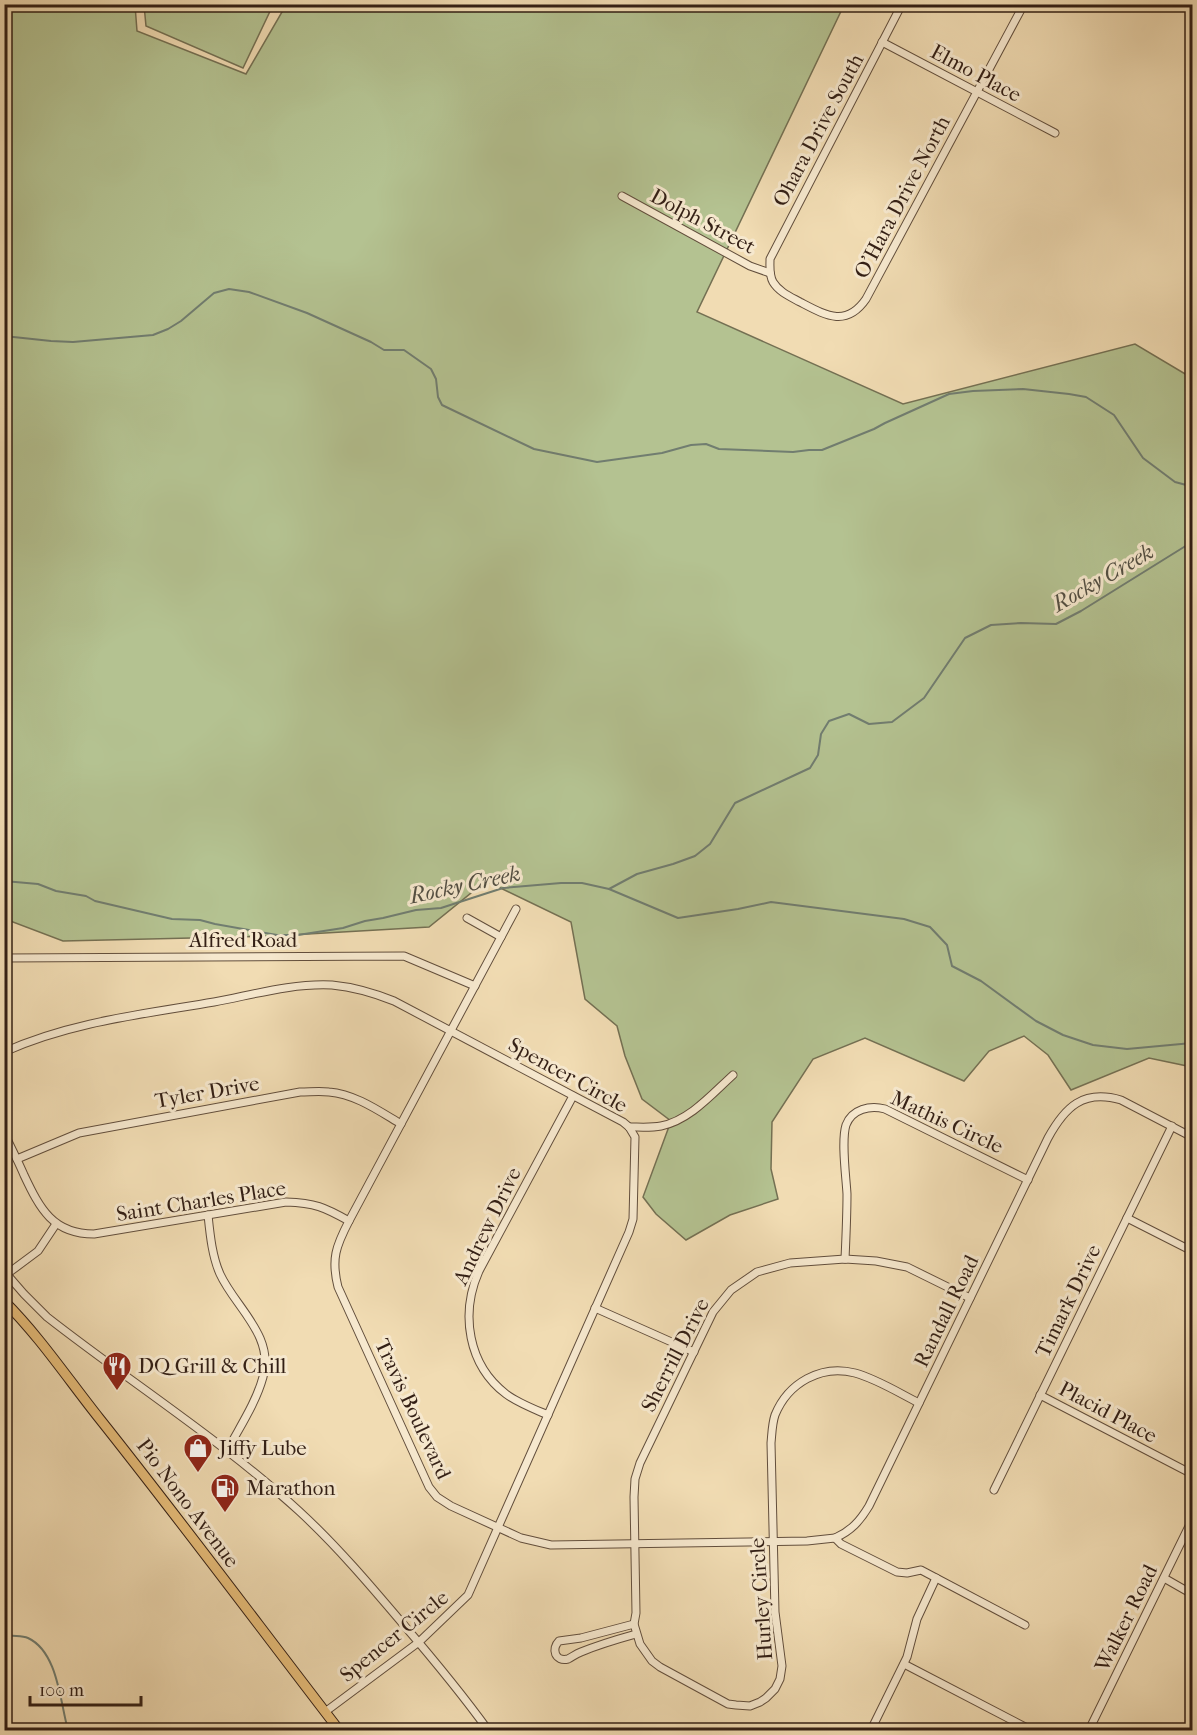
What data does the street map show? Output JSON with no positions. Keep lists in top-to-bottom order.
{
  "streets": {
    "main road": ["Pio Nono Avenue"],
    "street": [
      "Elmo Place",
      "Ohara Drive South",
      "O’Hara Drive North",
      "Dolph Street",
      "Alfred Road",
      "Spencer Circle",
      "Tyler Drive",
      "Mathis Circle",
      "Saint Charles Place",
      "Andrew Drive",
      "Timark Drive",
      "Randall Road",
      "Sherrill Drive",
      "Travis Boulevard",
      "Placid Place",
      "Hurley Circle",
      "Walker Road"
    ]
  },
  "crossings": [
    ["Elmo Place", "Ohara Drive South"],
    ["Elmo Place", "O’Hara Drive North"],
    ["Ohara Drive South", "O’Hara Drive North"],
    ["Ohara Drive South", "Dolph Street"],
    ["O’Hara Drive North", "Dolph Street"],
    ["Alfred Road", "Travis Boulevard"],
    ["Spencer Circle", "Andrew Drive"],
    ["Spencer Circle", "Travis Boulevard"],
    ["Spencer Circle", "Pio Nono Avenue"],
    ["Tyler Drive", "Travis Boulevard"],
    ["Mathis Circle", "Randall Road"],
    ["Mathis Circle", "Sherrill Drive"],
    ["Saint Charles Place", "Travis Boulevard"],
    ["Timark Drive", "Randall Road"],
    ["Timark Drive", "Placid Place"],
    ["Randall Road", "Sherrill Drive"],
    ["Randall Road", "Travis Boulevard"],
    ["Randall Road", "Hurley Circle"],
    ["Sherrill Drive", "Travis Boulevard"],
    ["Sherrill Drive", "Hurley Circle"],
    ["Travis Boulevard", "Hurley Circle"]
  ],
  "water": ["Rocky Creek"],
  "places": {
    "restaurant": ["DQ Grill & Chill"],
    "shop": ["Jiffy Lube"],
    "fuel station": ["Marathon"]
  },
  "scale_bar": "100 m"
}
